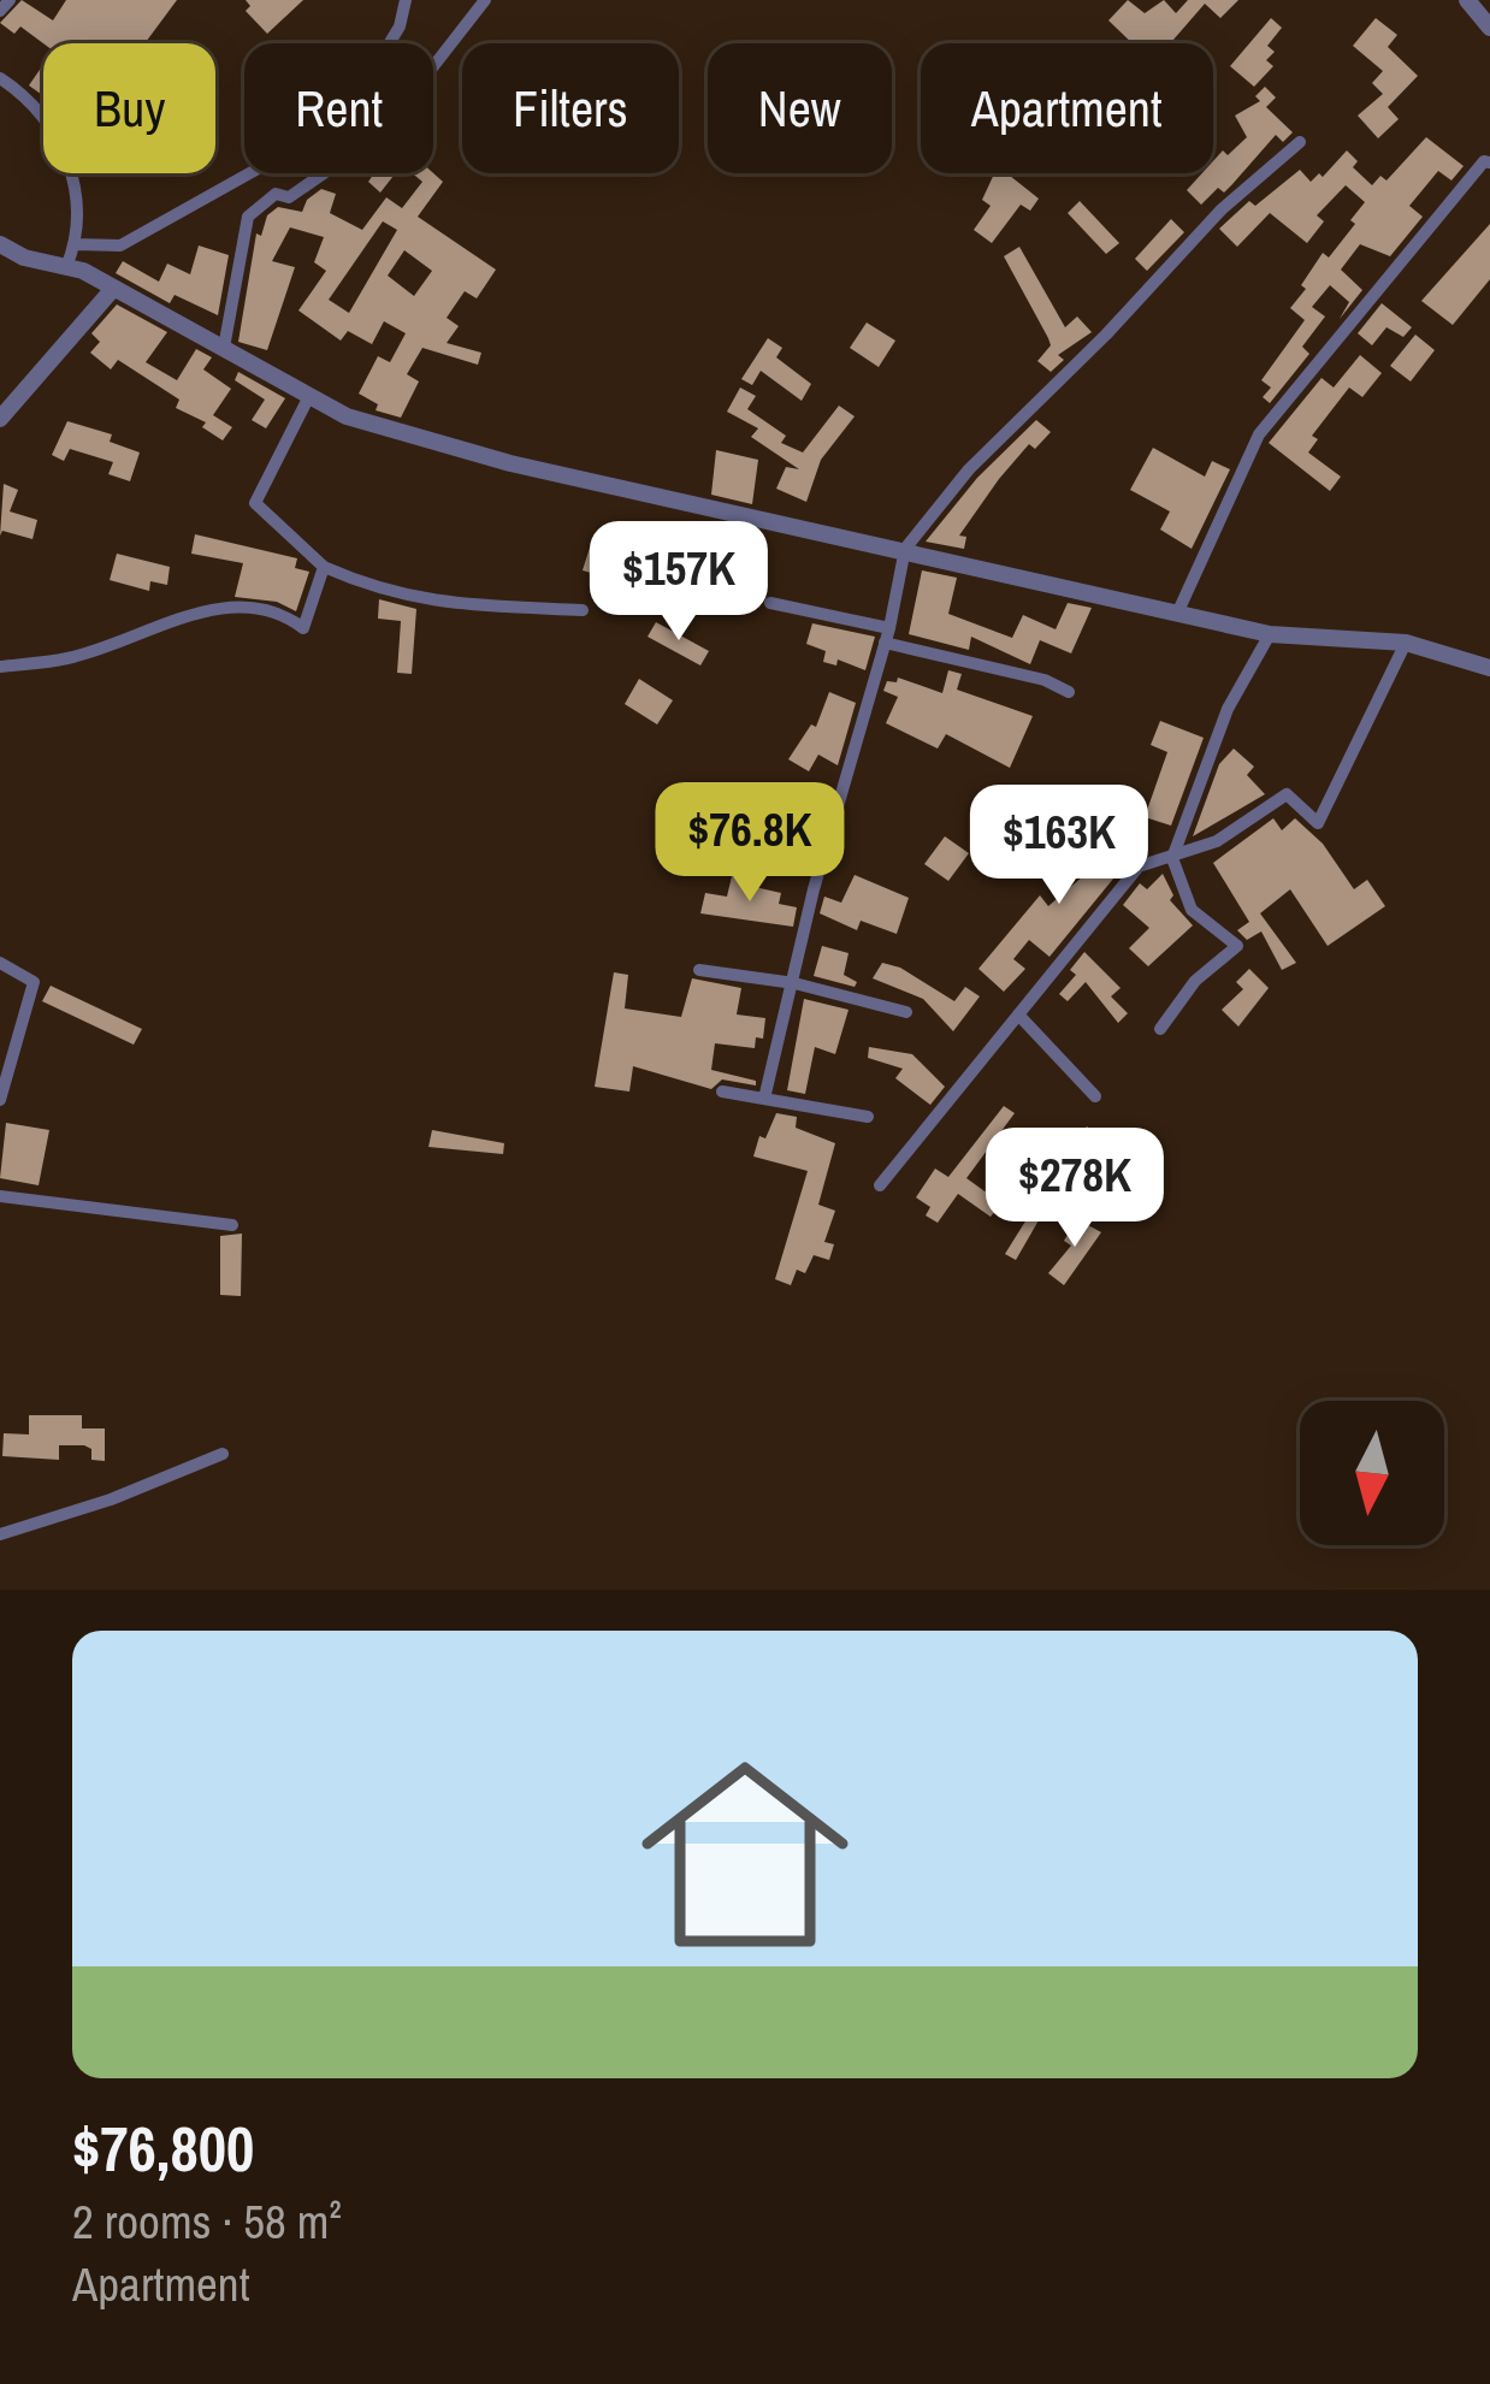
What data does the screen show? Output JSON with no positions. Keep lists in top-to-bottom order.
{
  "north": "bottom",
  "page": {
    "chip": [
      "Buy",
      "Rent",
      "Filters",
      "New",
      "Apartment"
    ],
    "price": [
      "$157K",
      "$76.8K",
      "$163K",
      "$278K"
    ],
    "list": [
      {
        "name": "$76,800",
        "note": "2 rooms · 58 m² · Apartment"
      }
    ]
  }
}
